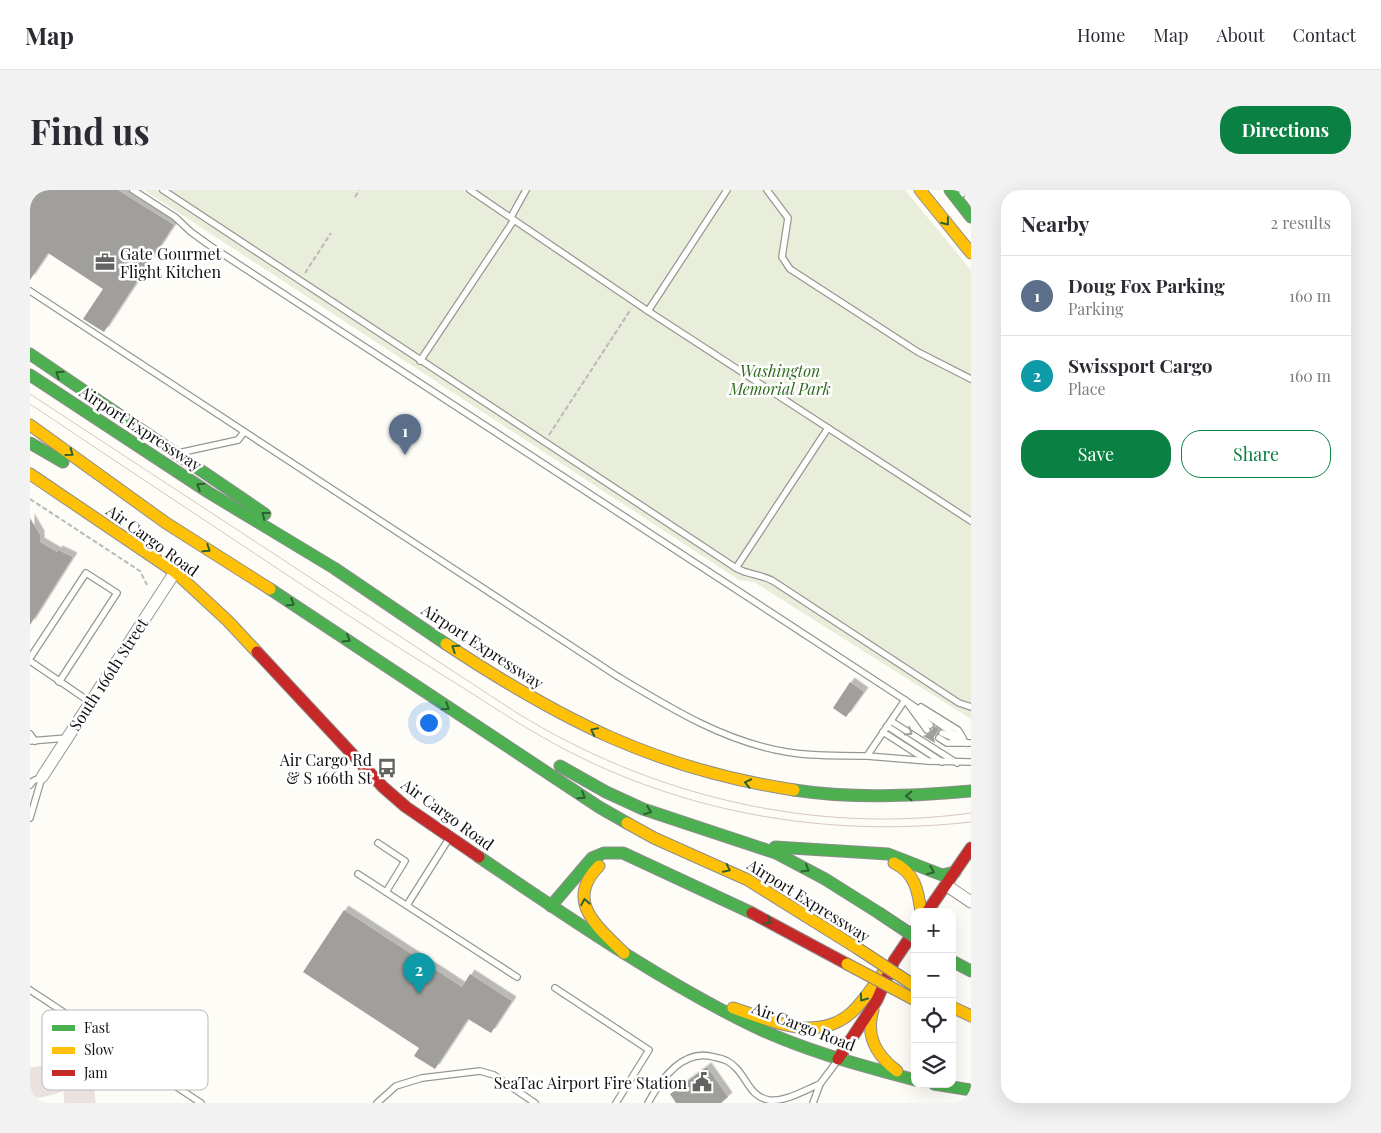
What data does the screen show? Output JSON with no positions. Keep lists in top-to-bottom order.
{
  "streets": {
    "main road": ["Airport Expressway", "Air Cargo Road"],
    "street": ["South 166th Street"]
  },
  "crossings": [
    ["Air Cargo Road", "South 166th Street"]
  ],
  "parks": ["Washington Memorial Park"],
  "places": {
    "office": ["Gate Gourmet Flight Kitchen"],
    "bus stop": ["Air Cargo Rd & S 166th St"],
    "public building": ["SeaTac Airport Fire Station"]
  },
  "legend": ["Fast", "Slow", "Jam"],
  "page": {
    "header": "Map",
    "nav": [
      "Home",
      "Map",
      "About",
      "Contact"
    ],
    "buttons": [
      "Directions",
      ["Save", "Share"]
    ],
    "title": "Find us",
    "heading": ["Nearby", "2 results"],
    "list": [
      {
        "mark": "1",
        "name": "Doug Fox Parking",
        "note": "Parking",
        "value": "160 m"
      },
      {
        "mark": "2",
        "name": "Swissport Cargo",
        "note": "Place",
        "value": "160 m"
      }
    ],
    "pins": ["1", "2"],
    "map_buttons": ["+", "−"]
  }
}
